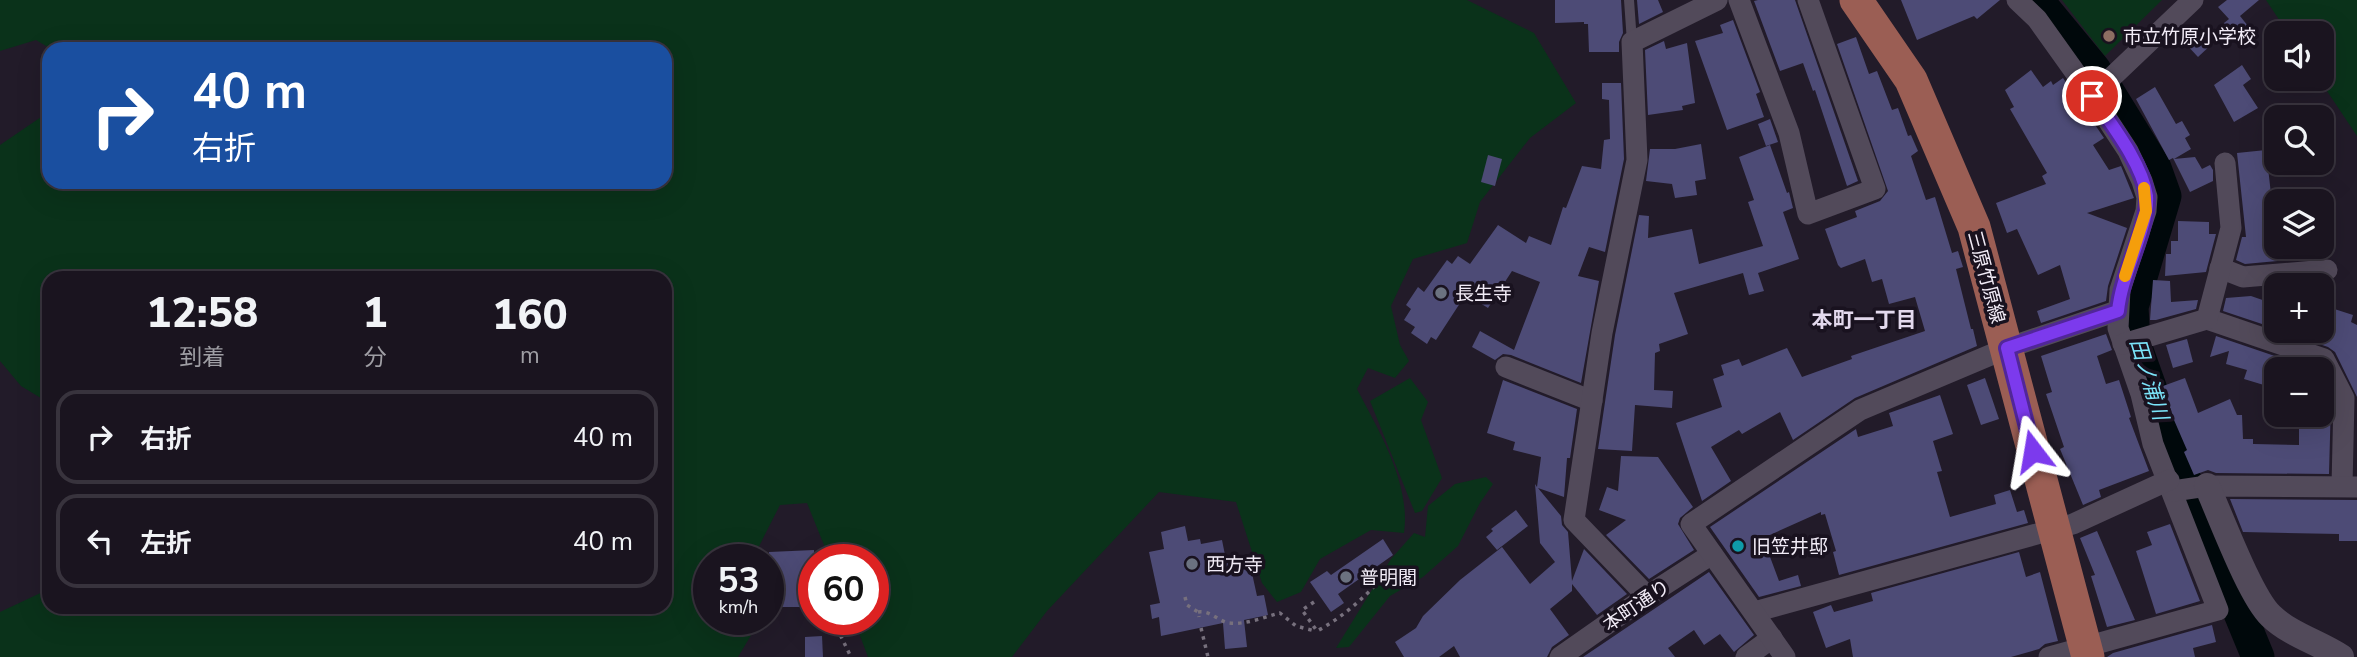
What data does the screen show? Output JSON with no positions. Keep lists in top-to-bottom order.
{
  "streets": {
    "main road": ["三原竹原線"],
    "street": ["本町通り"]
  },
  "districts": ["本町一丁目"],
  "water": ["田ノ浦川"],
  "places": [
    "市立竹原小学校",
    "長生寺",
    "旧笠井邸",
    "西方寺",
    "普明閣"
  ],
  "page": {
    "map_buttons": ["+", "−"],
    "turn": ["40 m", "右折"],
    "eta": [
      "12:58",
      "到着",
      "1",
      "分",
      "160",
      "m"
    ],
    "list": [
      {
        "name": "右折",
        "value": "40 m"
      },
      {
        "name": "左折",
        "value": "40 m"
      }
    ],
    "speed": "53 km/h",
    "limit": "60"
  }
}
